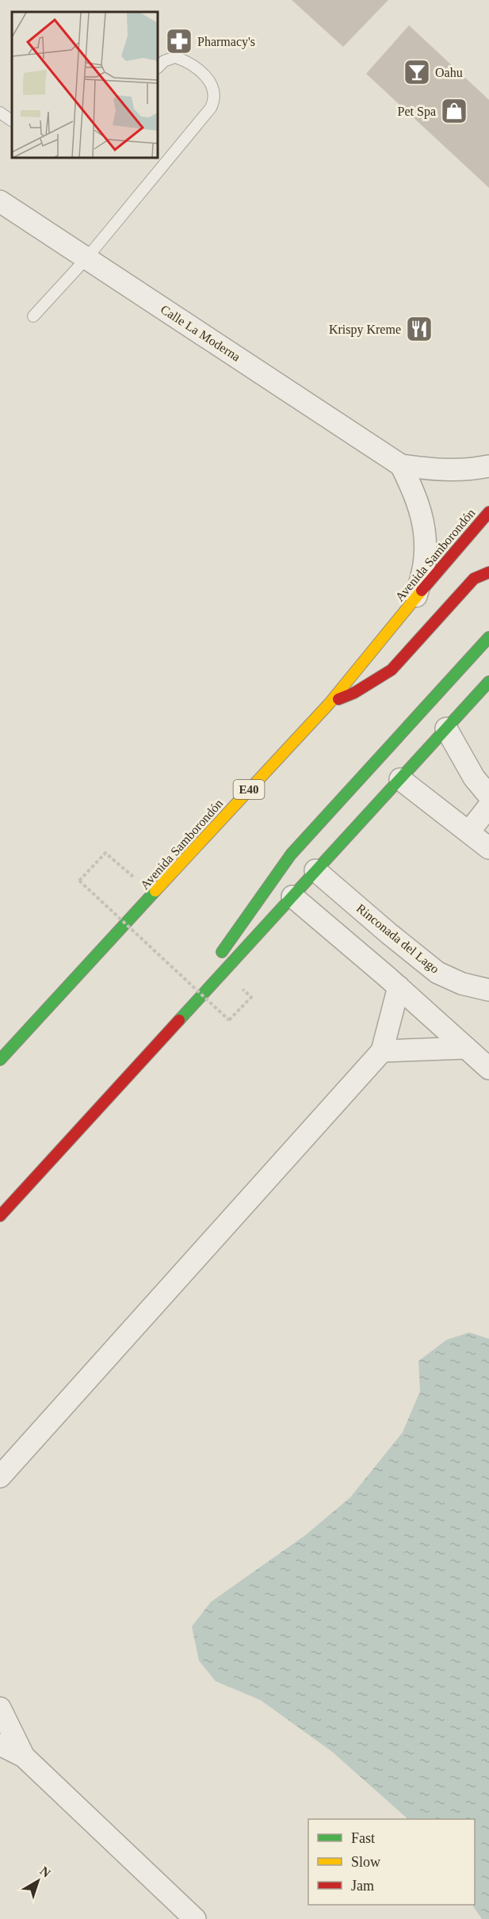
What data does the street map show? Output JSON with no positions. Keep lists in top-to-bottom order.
{
  "streets": {
    "highway": ["Avenida Samborondón", "E40"],
    "street": ["Calle La Moderna", "Rinconada del Lago"]
  },
  "places": {
    "pharmacy": ["Pharmacy's"],
    "bar": ["Oahu"],
    "shop": ["Pet Spa"],
    "restaurant": ["Krispy Kreme"]
  },
  "legend": ["Fast", "Slow", "Jam"],
  "north": "top right"
}
